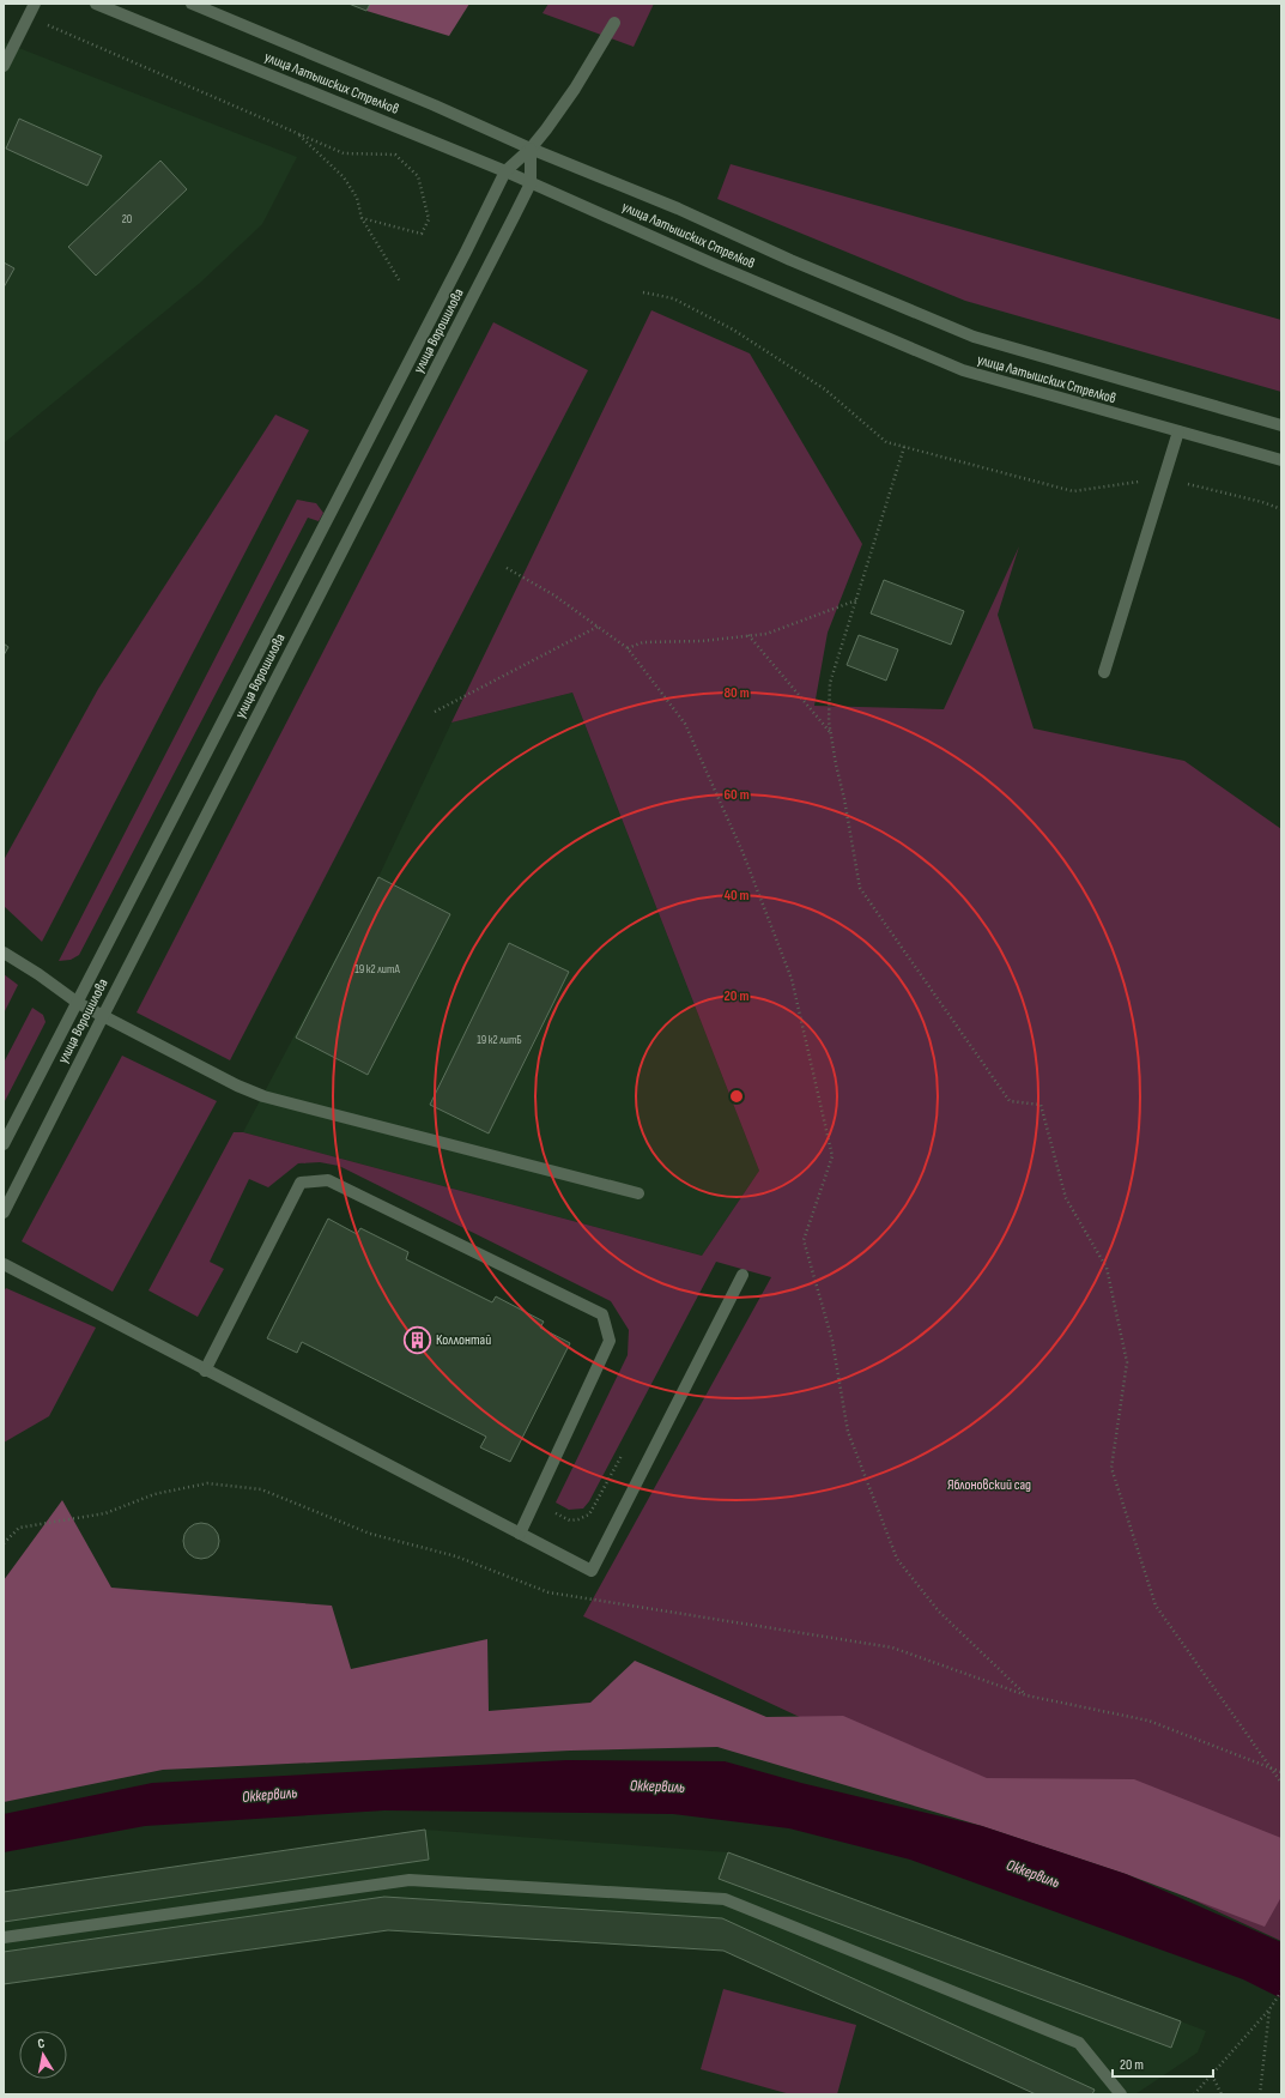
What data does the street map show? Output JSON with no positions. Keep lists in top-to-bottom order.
{
  "streets": {
    "street": ["улица Латышских Стрелков", "улица Ворошилова"]
  },
  "crossings": [
    ["улица Латышских Стрелков", "улица Ворошилова"]
  ],
  "water": ["Оккервиль"],
  "parks": ["Яблоновский сад"],
  "places": {
    "building": ["Коллонтай"]
  },
  "house_numbers": ["20", "19 к2 литА", "19 к2 литБ"],
  "scale_bar": "20 m",
  "north": "top",
  "rings": [
    "80 m",
    "60 m",
    "40 m",
    "20 m"
  ]
}
